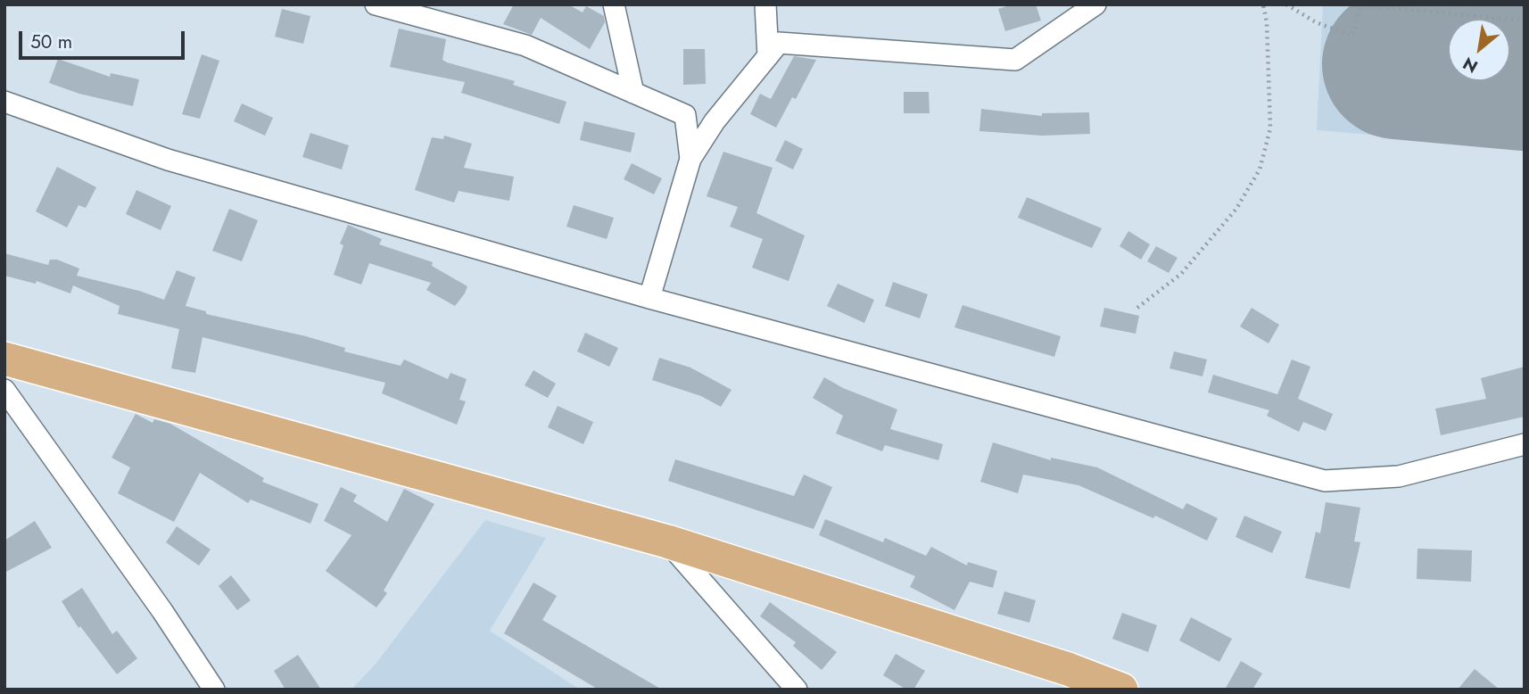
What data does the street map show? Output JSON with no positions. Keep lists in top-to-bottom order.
{
  "scale_bar": "50 m",
  "north": "bottom left"
}
